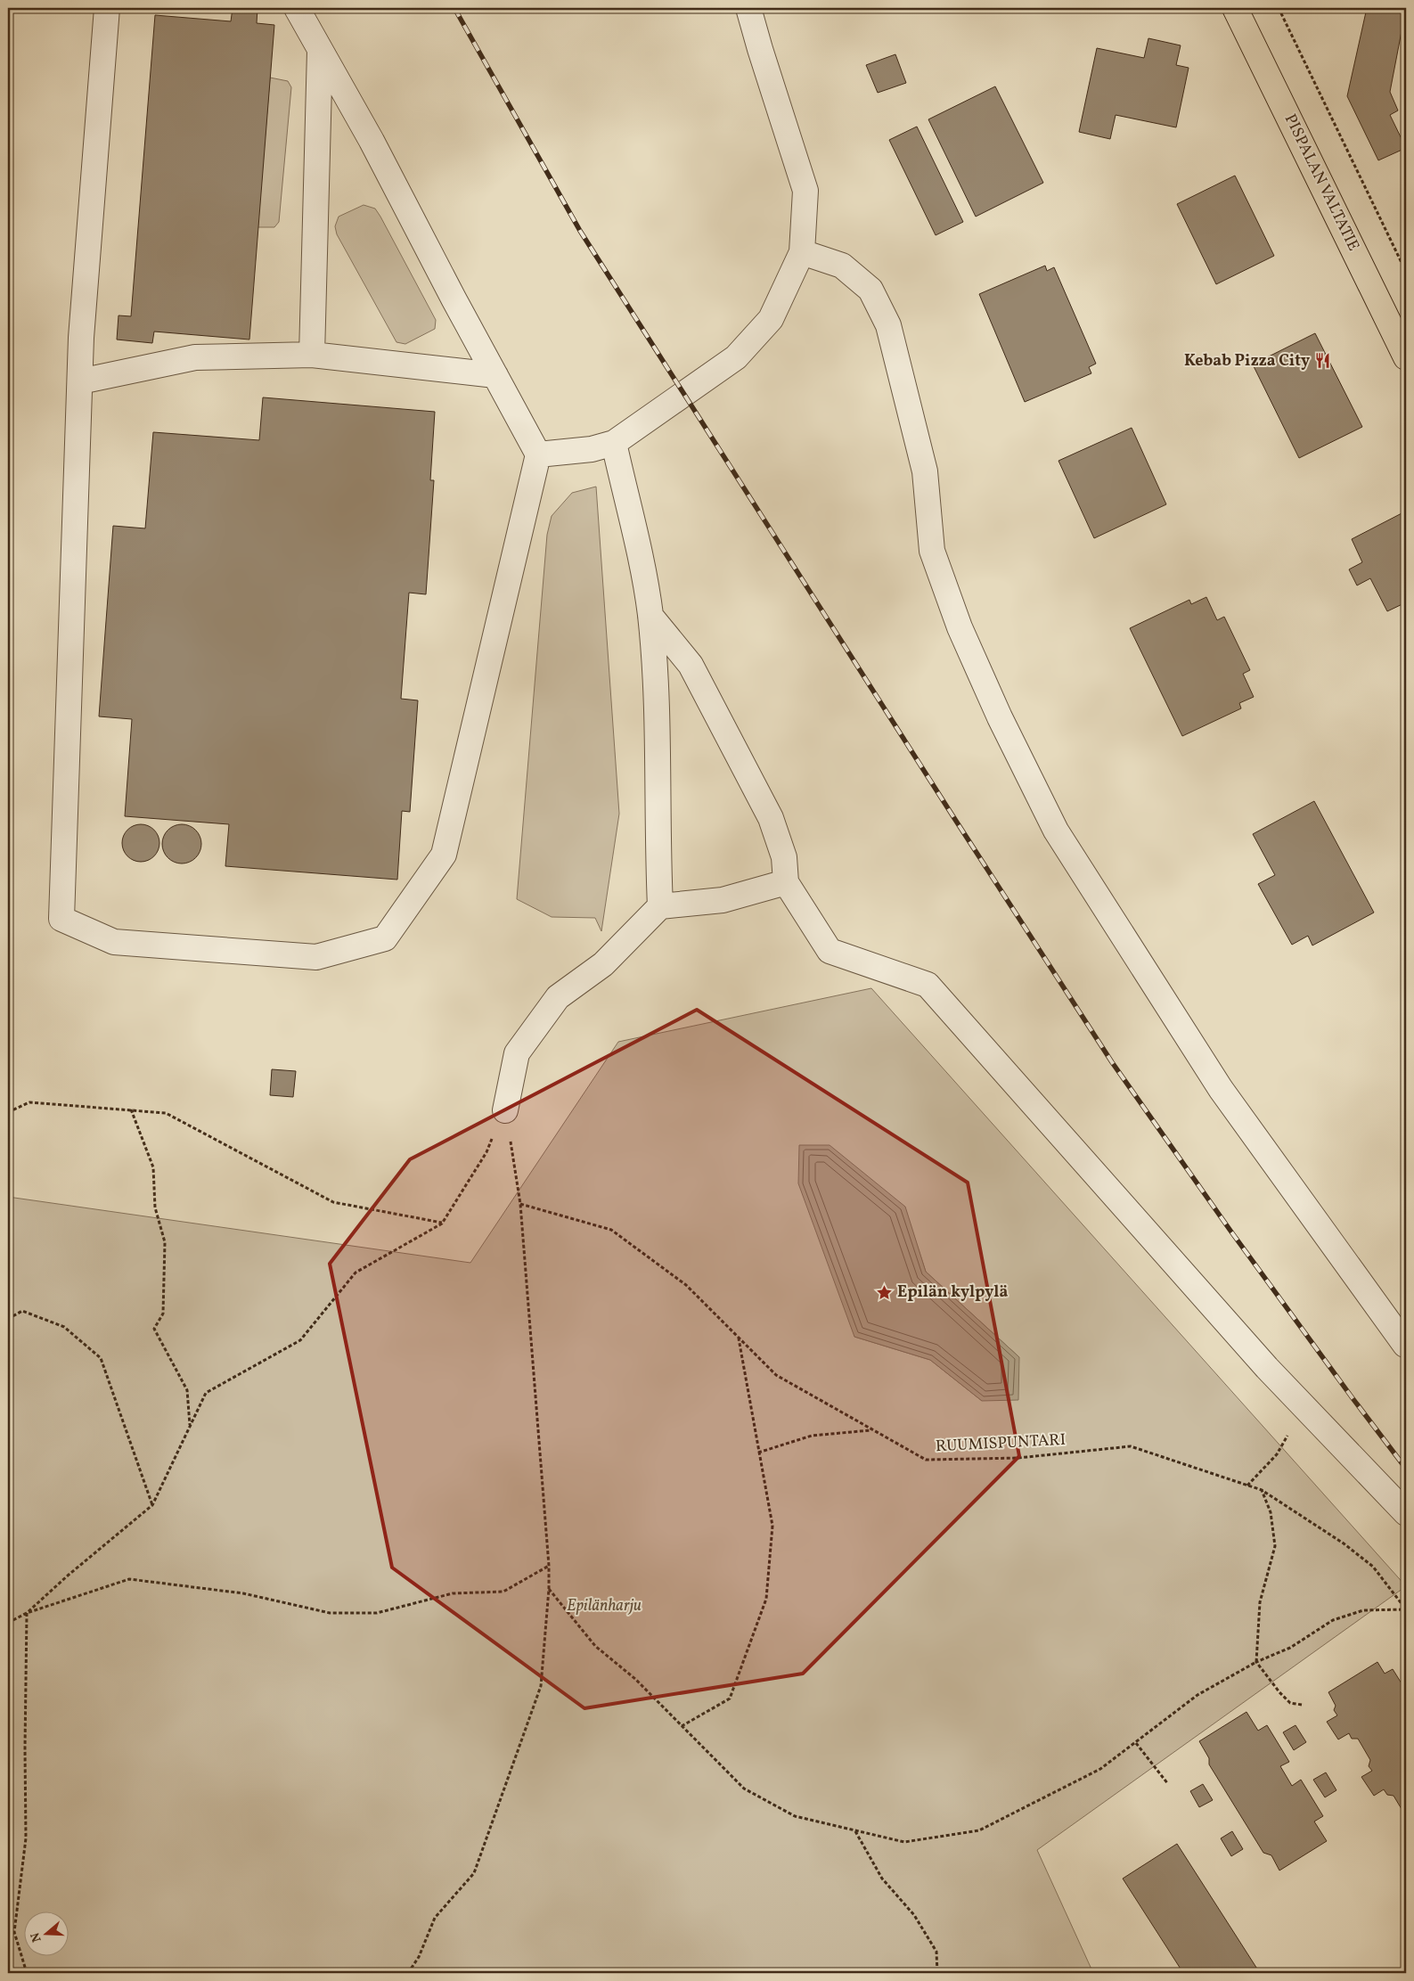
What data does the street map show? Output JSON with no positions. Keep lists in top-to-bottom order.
{
  "streets": {
    "main road": ["PISPALAN VALTATIE"],
    "path": ["RUUMISPUNTARI"]
  },
  "parks": ["Epilänharju"],
  "places": {
    "restaurant": ["Kebab Pizza City"],
    "place": ["Epilän kylpylä"]
  },
  "north": "left"
}
